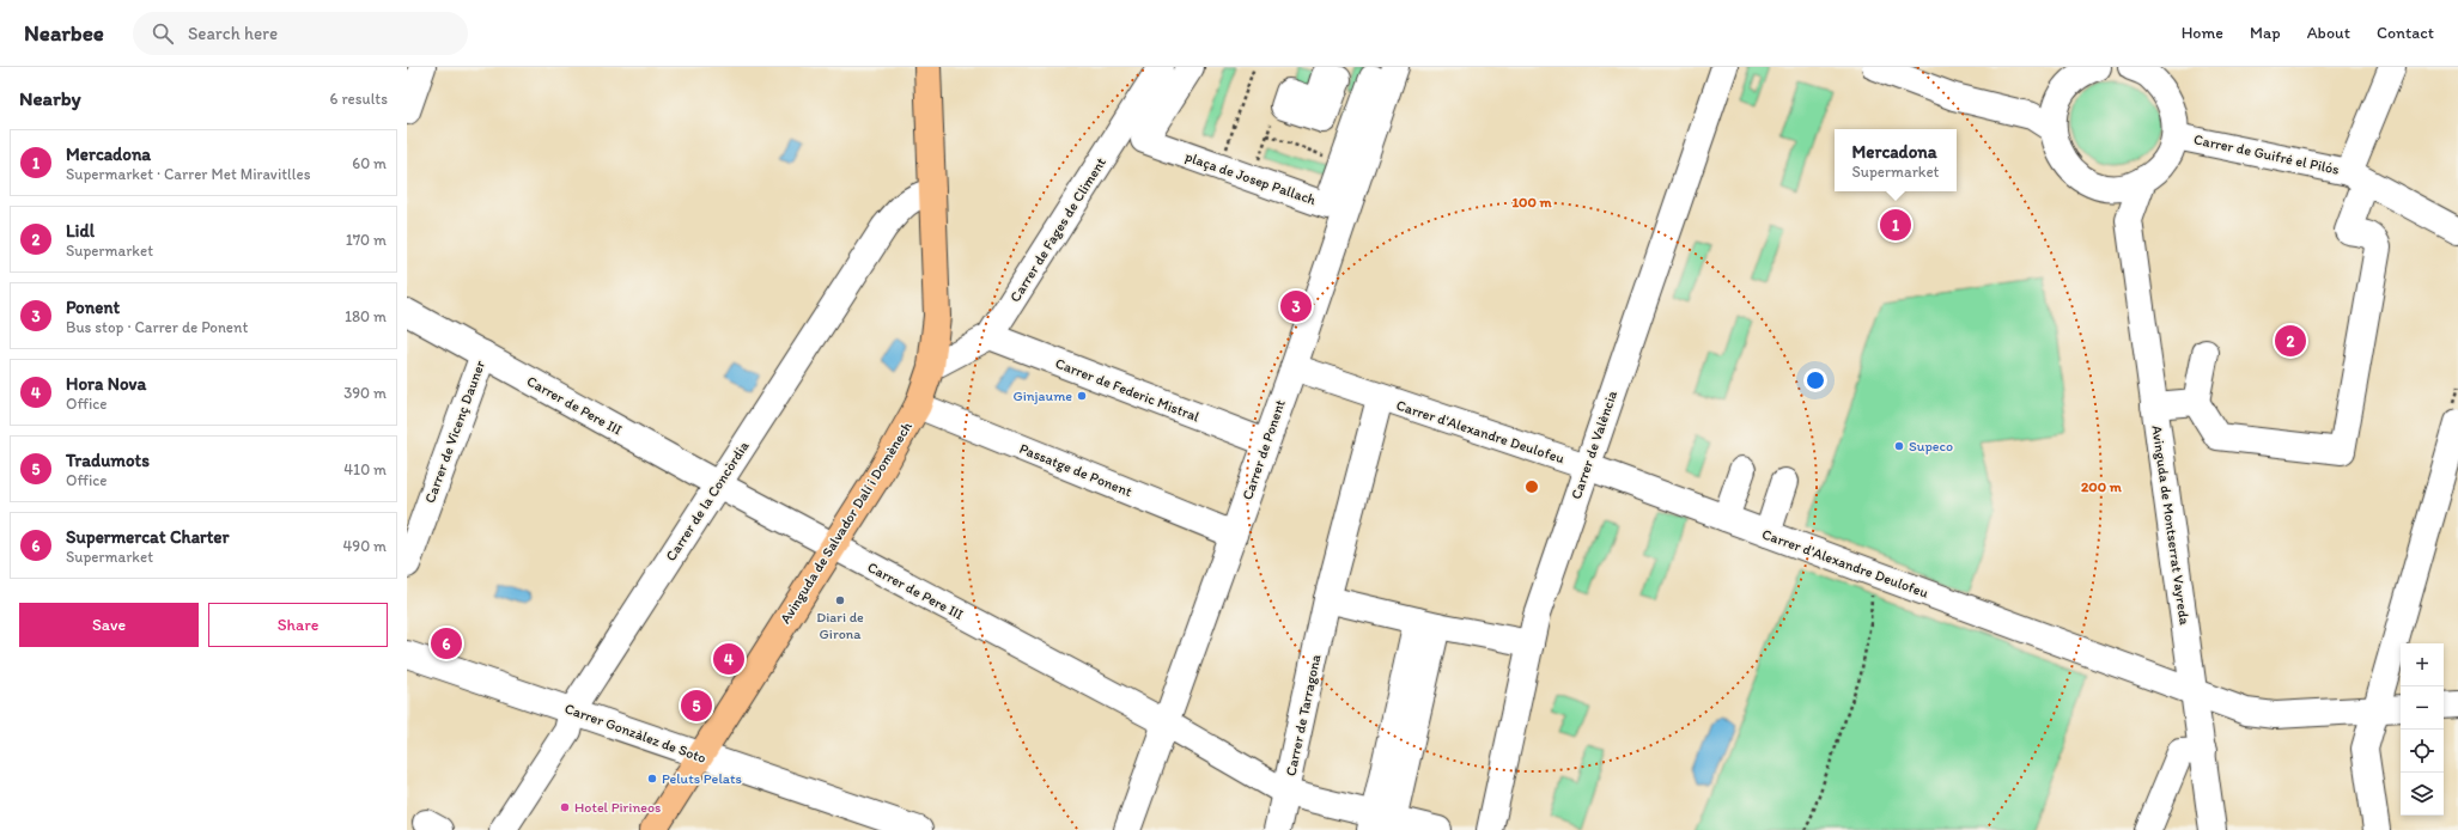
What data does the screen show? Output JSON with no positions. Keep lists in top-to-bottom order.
{
  "streets": {
    "main road": ["Avinguda de Salvador Dalí i Domènech"],
    "street": [
      "Carrer de Guifré el Pilós",
      "plaça de Josep Pallach",
      "Carrer de Fages de Climent",
      "Carrer de Federic Mistral",
      "Carrer de Pere III",
      "Carrer de Vicenç Dauner",
      "Carrer d'Alexandre Deulofeu",
      "Carrer de València",
      "Carrer de Ponent",
      "Passatge de Ponent",
      "Carrer de la Concòrdia",
      "Avinguda de Montserrat Vayreda",
      "Carrer de Tarragona",
      "Carrer Gonzàlez de Soto"
    ]
  },
  "crossings": [
    ["Carrer de Fages de Climent", "Carrer de Federic Mistral"],
    ["Carrer de Fages de Climent", "Avinguda de Salvador Dalí i Domènech"],
    ["Carrer de Federic Mistral", "Carrer de Ponent"],
    ["Carrer de Pere III", "Carrer de Vicenç Dauner"],
    ["Carrer de Pere III", "Carrer de Ponent"],
    ["Carrer de Pere III", "Carrer de la Concòrdia"],
    ["Carrer de Pere III", "Avinguda de Salvador Dalí i Domènech"],
    ["Carrer de Pere III", "Carrer de Tarragona"],
    ["Carrer d'Alexandre Deulofeu", "Carrer de València"],
    ["Carrer d'Alexandre Deulofeu", "Carrer de Ponent"],
    ["Carrer d'Alexandre Deulofeu", "Avinguda de Montserrat Vayreda"],
    ["Carrer d'Alexandre Deulofeu", "Carrer de Tarragona"],
    ["Carrer de Ponent", "Passatge de Ponent"],
    ["Passatge de Ponent", "Avinguda de Salvador Dalí i Domènech"],
    ["Carrer de la Concòrdia", "Avinguda de Salvador Dalí i Domènech"],
    ["Carrer de la Concòrdia", "Carrer Gonzàlez de Soto"],
    ["Avinguda de Salvador Dalí i Domènech", "Carrer Gonzàlez de Soto"]
  ],
  "places": [
    "Ginjaume",
    "Supeco",
    "Diari de Girona",
    "Peluts Pelats",
    "Hotel Pirineos"
  ],
  "page": {
    "header": "Nearbee",
    "search": "Search here",
    "nav": [
      "Home",
      "Map",
      "About",
      "Contact"
    ],
    "heading": ["Nearby", "6 results"],
    "list": [
      {
        "mark": "1",
        "name": "Mercadona",
        "note": "Supermarket · Carrer Met Miravitlles",
        "value": "60 m"
      },
      {
        "mark": "2",
        "name": "Lidl",
        "note": "Supermarket",
        "value": "170 m"
      },
      {
        "mark": "3",
        "name": "Ponent",
        "note": "Bus stop · Carrer de Ponent",
        "value": "180 m"
      },
      {
        "mark": "4",
        "name": "Hora Nova",
        "note": "Office",
        "value": "390 m"
      },
      {
        "mark": "5",
        "name": "Tradumots",
        "note": "Office",
        "value": "410 m"
      },
      {
        "mark": "6",
        "name": "Supermercat Charter",
        "note": "Supermarket",
        "value": "490 m"
      }
    ],
    "popup": ["Mercadona", "Supermarket"],
    "pins": [
      "1",
      "3",
      "2",
      "6",
      "4",
      "5"
    ],
    "buttons": ["Save", "Share"],
    "map_buttons": ["+", "−"]
  },
  "rings": ["100 m", "200 m"]
}
